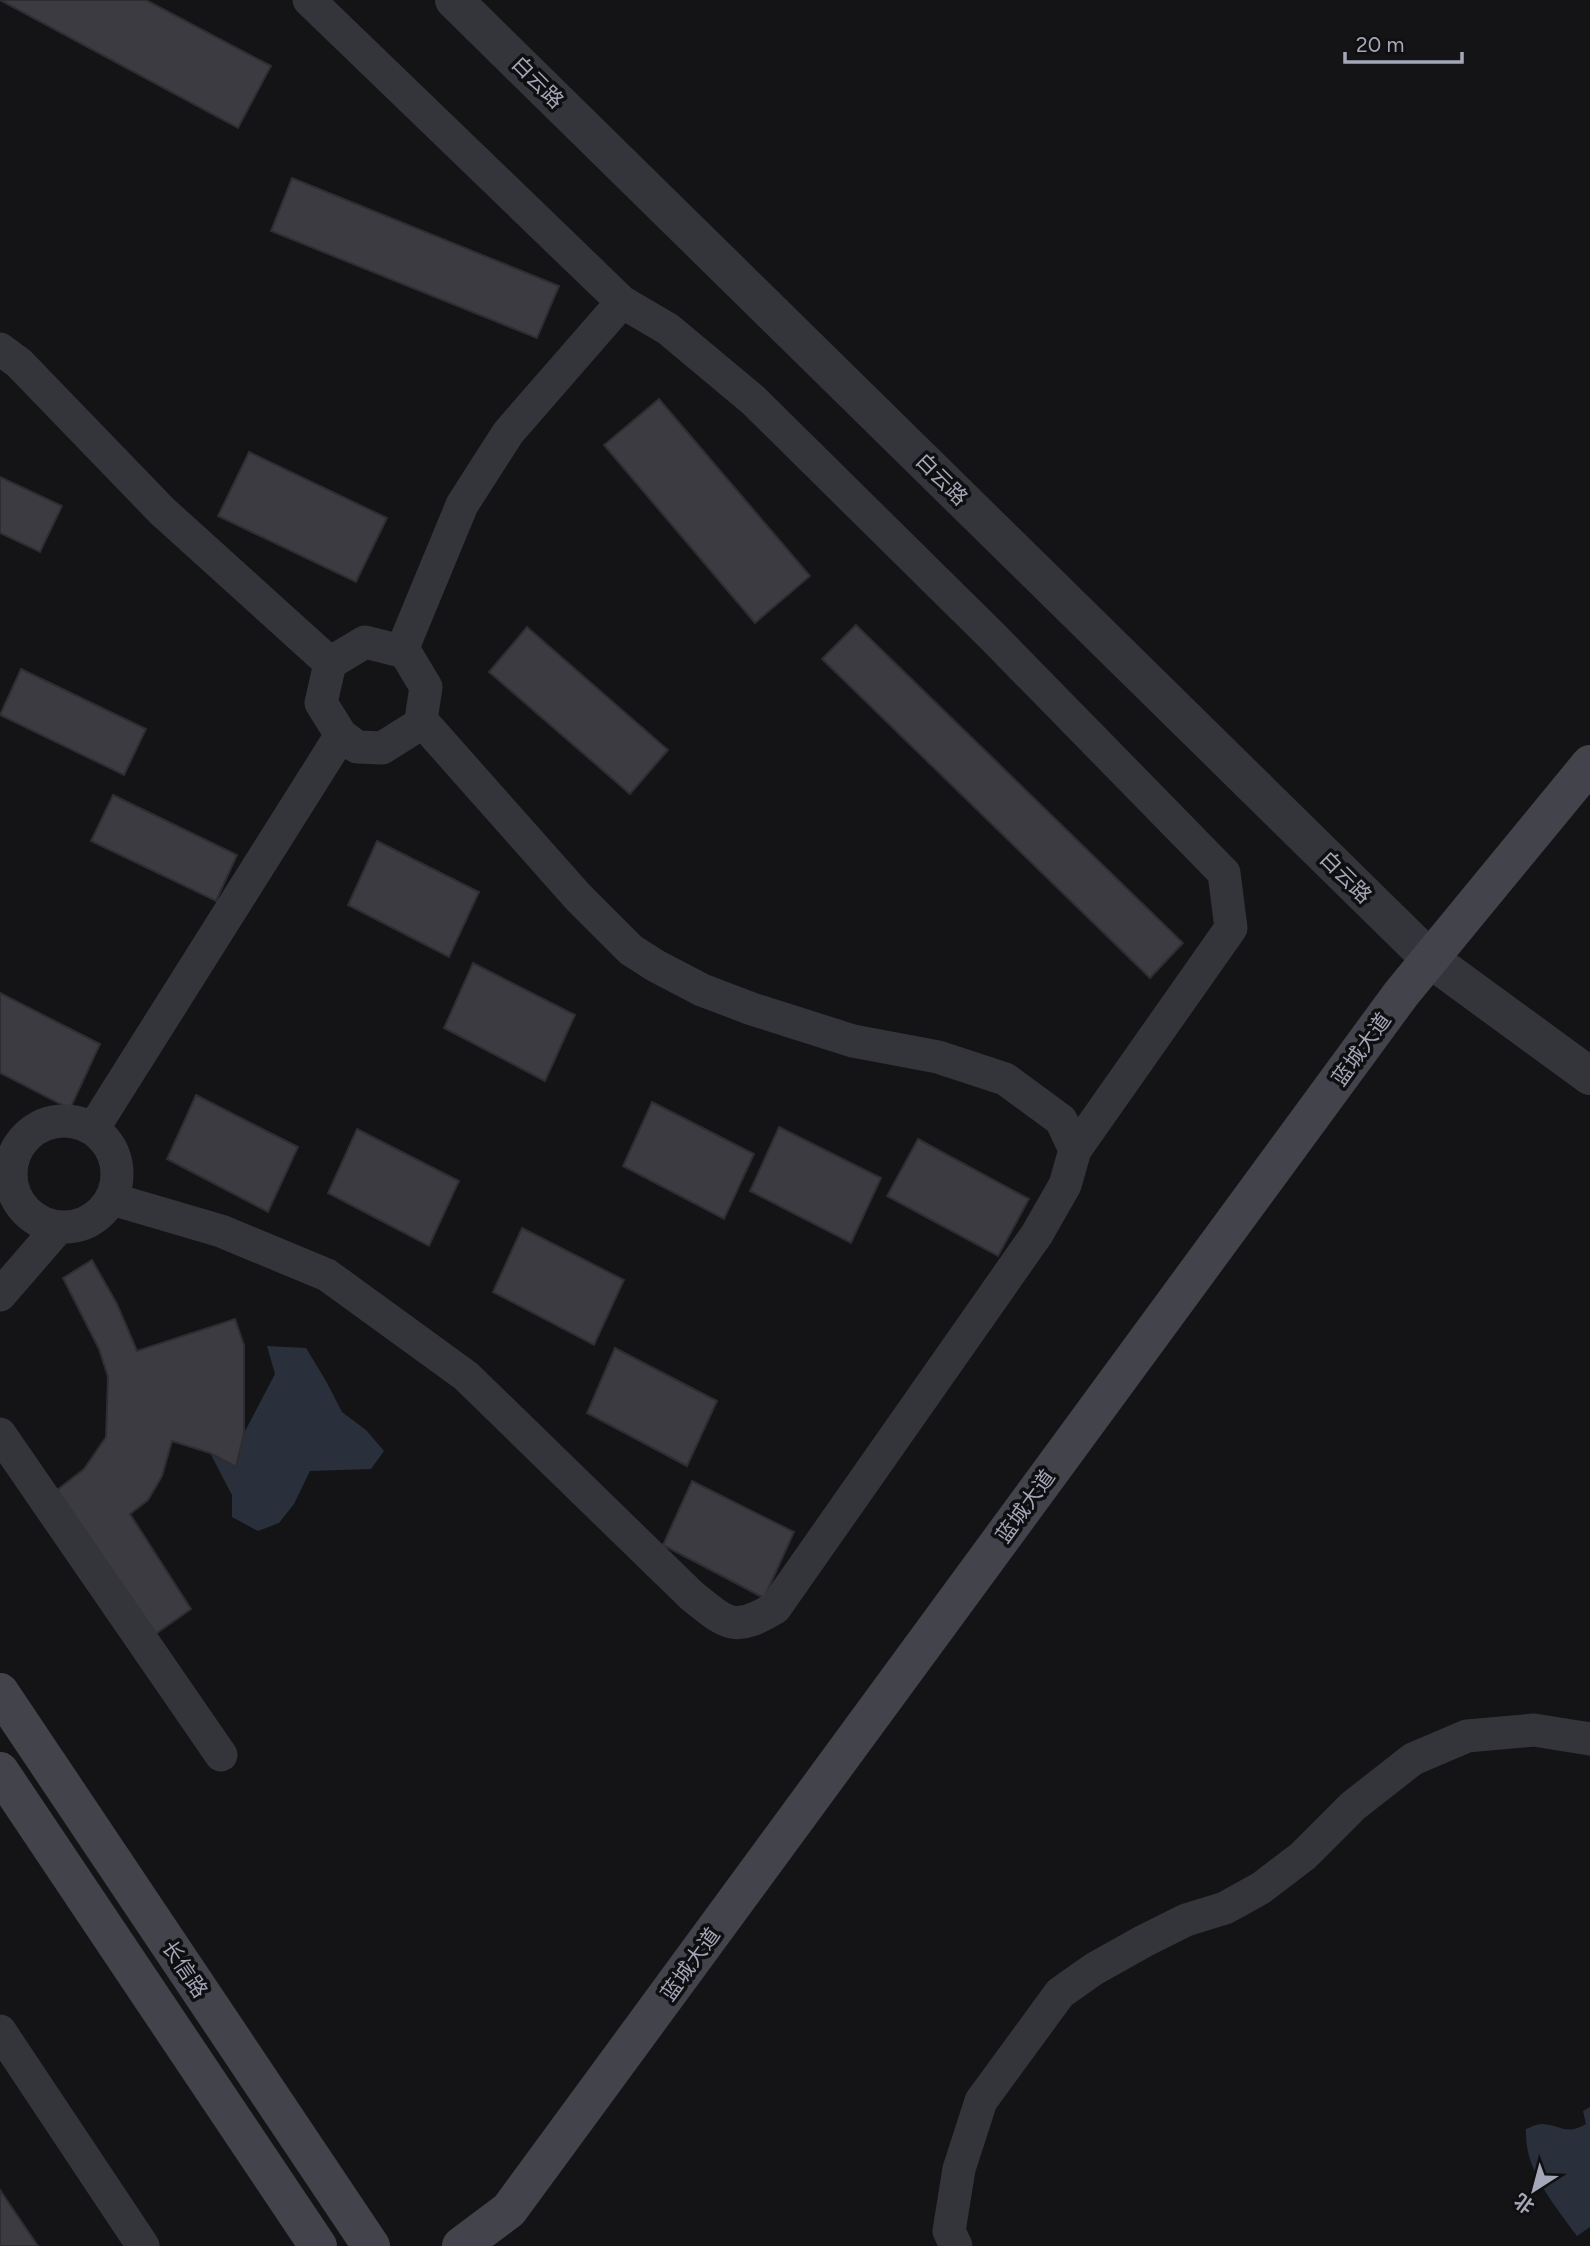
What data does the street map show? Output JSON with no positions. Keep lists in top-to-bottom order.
{
  "streets": {
    "main road": ["蓝城大道", "长信路"],
    "street": ["白云路"]
  },
  "crossings": [
    ["白云路", "蓝城大道"]
  ],
  "scale_bar": "20 m",
  "north": "bottom left"
}
